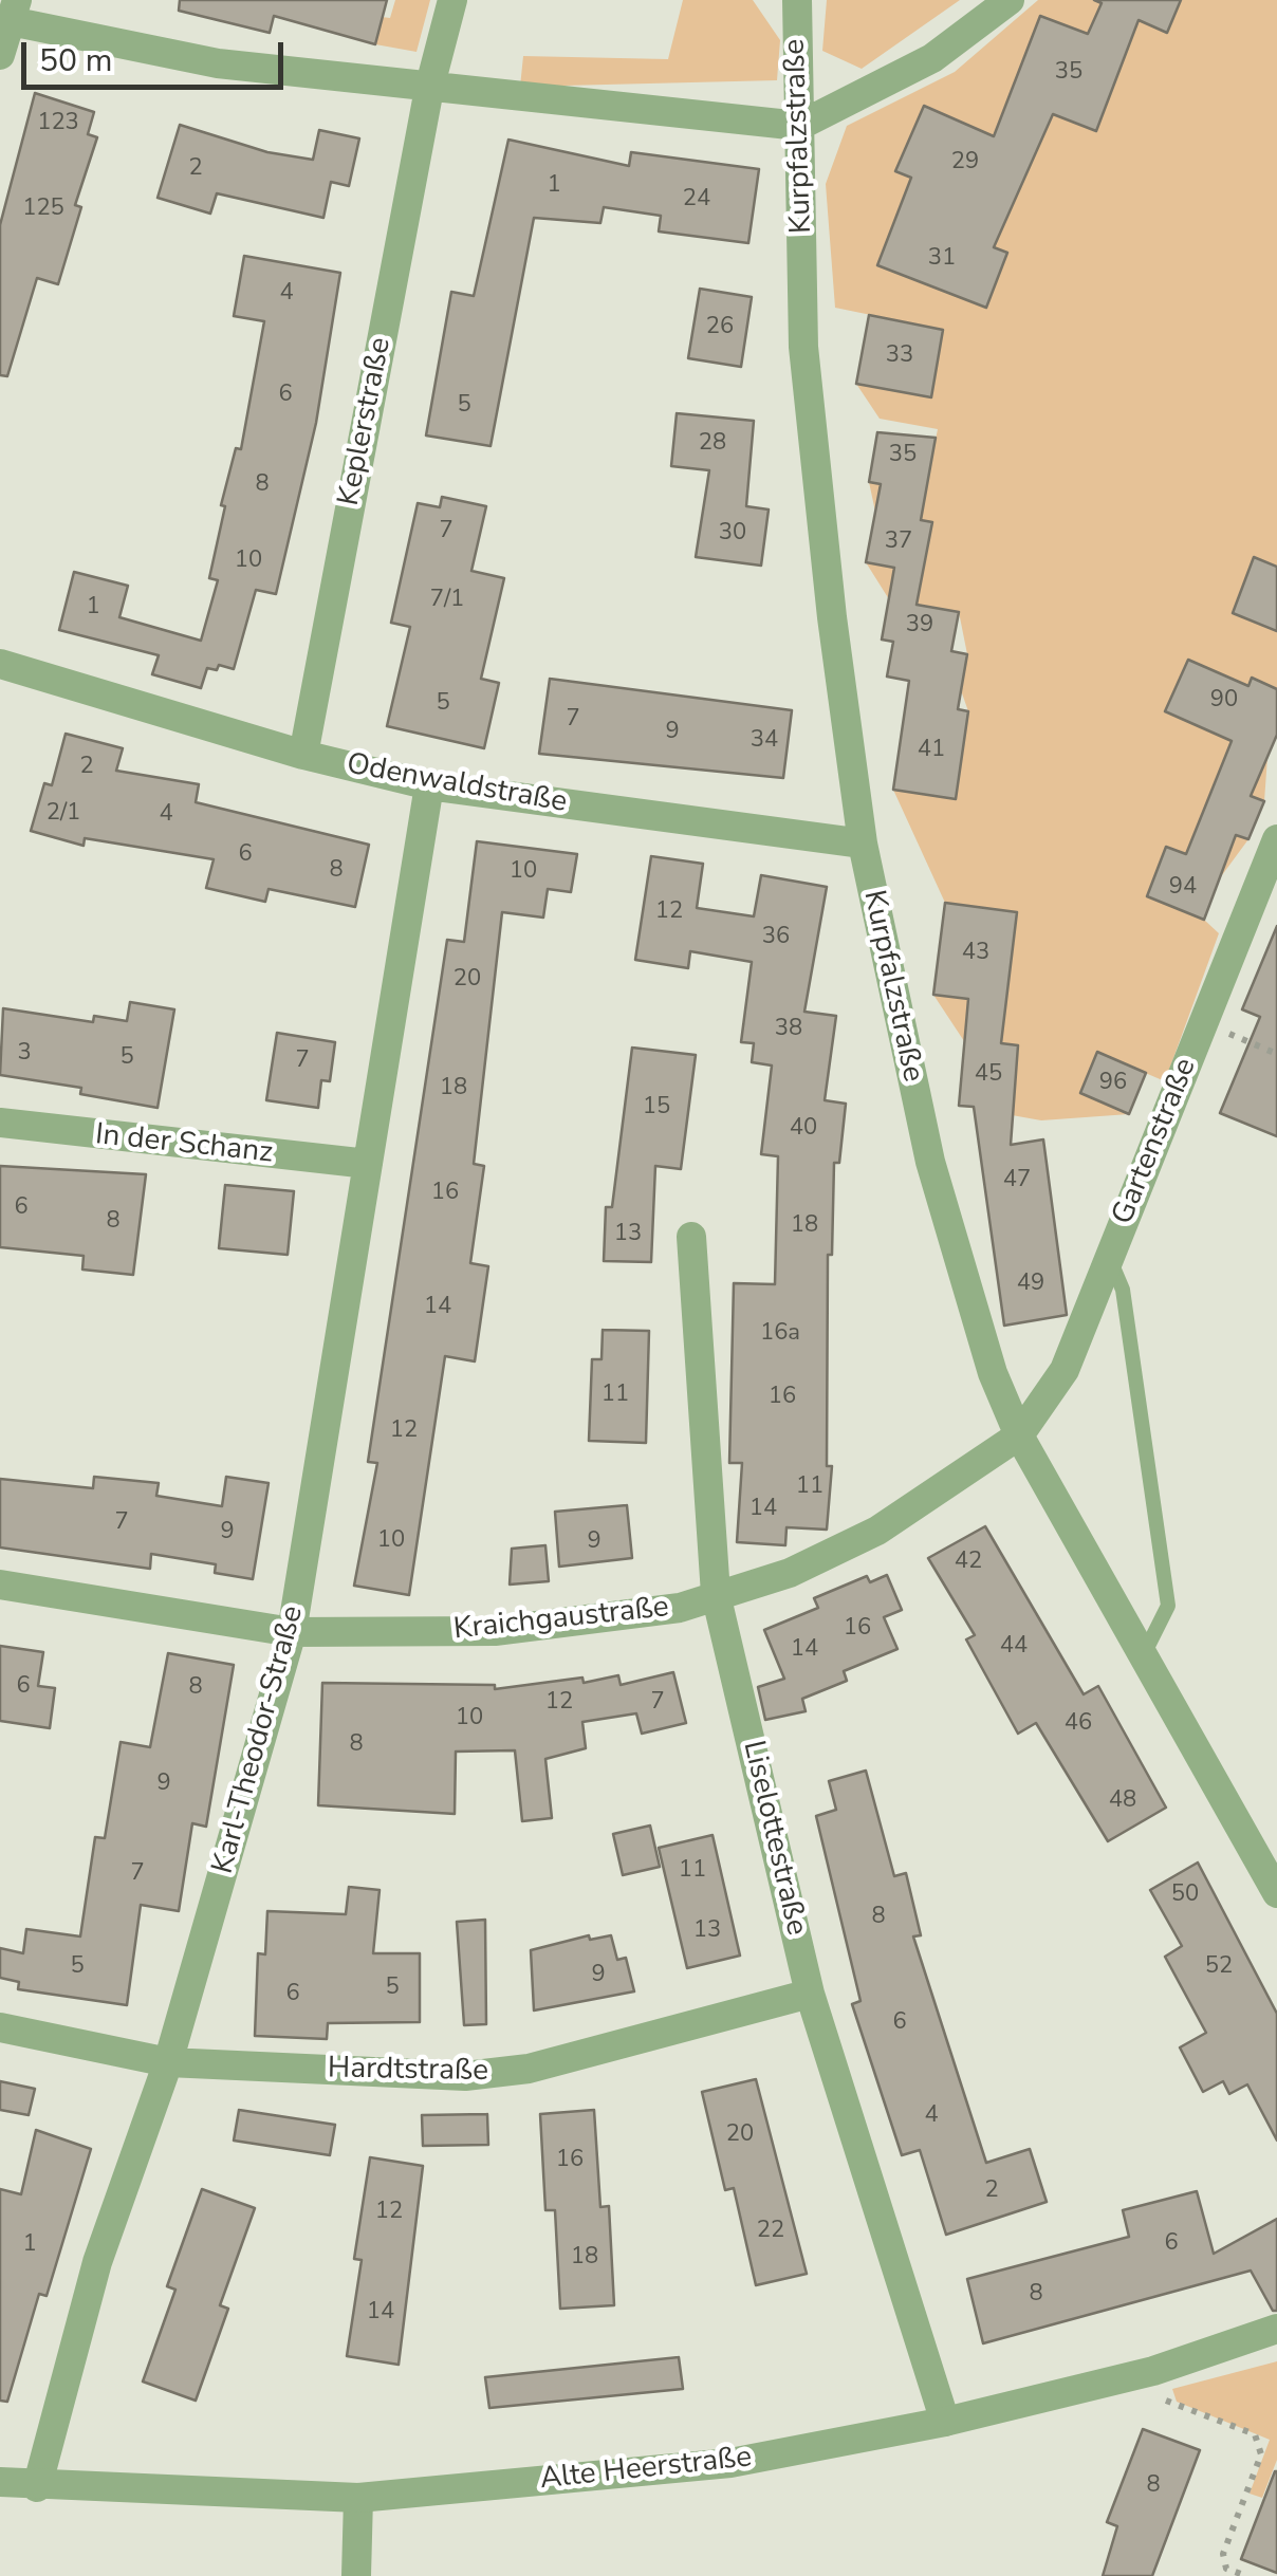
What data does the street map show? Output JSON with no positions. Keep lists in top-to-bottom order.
{
  "streets": {
    "street": [
      "Kurpfalzstraße",
      "Keplerstraße",
      "Odenwaldstraße",
      "Gartenstraße",
      "In der Schanz",
      "Kraichgaustraße",
      "Karl-Theodor-Straße",
      "Liselottestraße",
      "Hardtstraße",
      "Alte Heerstraße"
    ]
  },
  "crossings": [
    ["Kurpfalzstraße", "Odenwaldstraße"],
    ["Kurpfalzstraße", "Gartenstraße"],
    ["Kurpfalzstraße", "Kraichgaustraße"],
    ["Keplerstraße", "Odenwaldstraße"],
    ["Odenwaldstraße", "Karl-Theodor-Straße"],
    ["Gartenstraße", "Kraichgaustraße"],
    ["In der Schanz", "Karl-Theodor-Straße"],
    ["Kraichgaustraße", "Karl-Theodor-Straße"],
    ["Kraichgaustraße", "Liselottestraße"],
    ["Karl-Theodor-Straße", "Hardtstraße"],
    ["Karl-Theodor-Straße", "Alte Heerstraße"],
    ["Liselottestraße", "Hardtstraße"],
    ["Liselottestraße", "Alte Heerstraße"]
  ],
  "house_numbers": [
    "35",
    "123",
    "29",
    "2",
    "1",
    "24",
    "125",
    "31",
    "4",
    "26",
    "33",
    "6",
    "5",
    "28",
    "35",
    "8",
    "7",
    "30",
    "37",
    "10",
    "7/1",
    "1",
    "39",
    "90",
    "5",
    "7",
    "9",
    "34",
    "41",
    "2",
    "2/1",
    "4",
    "6",
    "8",
    "10",
    "94",
    "12",
    "36",
    "43",
    "20",
    "38",
    "3",
    "5",
    "7",
    "45",
    "96",
    "18",
    "15",
    "40",
    "47",
    "16",
    "6",
    "8",
    "18",
    "13",
    "49",
    "14",
    "16a",
    "11",
    "16",
    "12",
    "11",
    "14",
    "7",
    "9",
    "10",
    "9",
    "42",
    "16",
    "44",
    "14",
    "6",
    "8",
    "12",
    "7",
    "10",
    "46",
    "8",
    "9",
    "48",
    "11",
    "7",
    "50",
    "8",
    "13",
    "5",
    "52",
    "9",
    "5",
    "6",
    "6",
    "4",
    "20",
    "16",
    "2",
    "12",
    "22",
    "6",
    "1",
    "18",
    "8",
    "14",
    "8"
  ],
  "scale_bar": "50 m"
}
